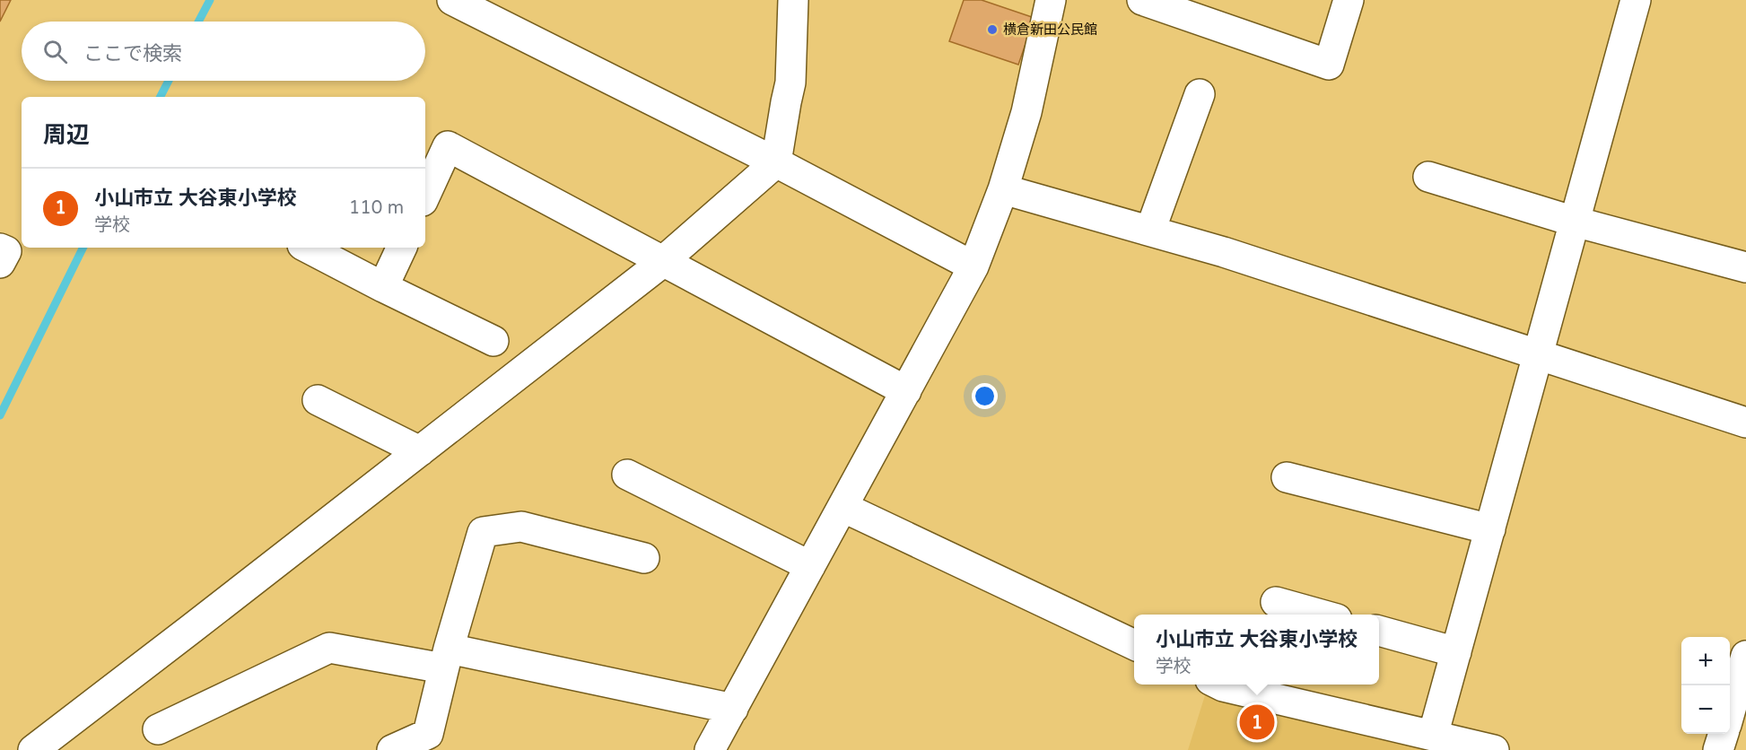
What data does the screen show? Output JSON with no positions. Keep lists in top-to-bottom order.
{
  "places": ["横倉新田公民館"],
  "page": {
    "search": "ここで検索",
    "heading": "周辺",
    "list": [
      {
        "mark": "1",
        "name": "小山市立 大谷東小学校",
        "note": "学校",
        "value": "110 m"
      }
    ],
    "popup": ["小山市立 大谷東小学校", "学校"],
    "map_buttons": ["+", "−"],
    "pins": "1"
  }
}
